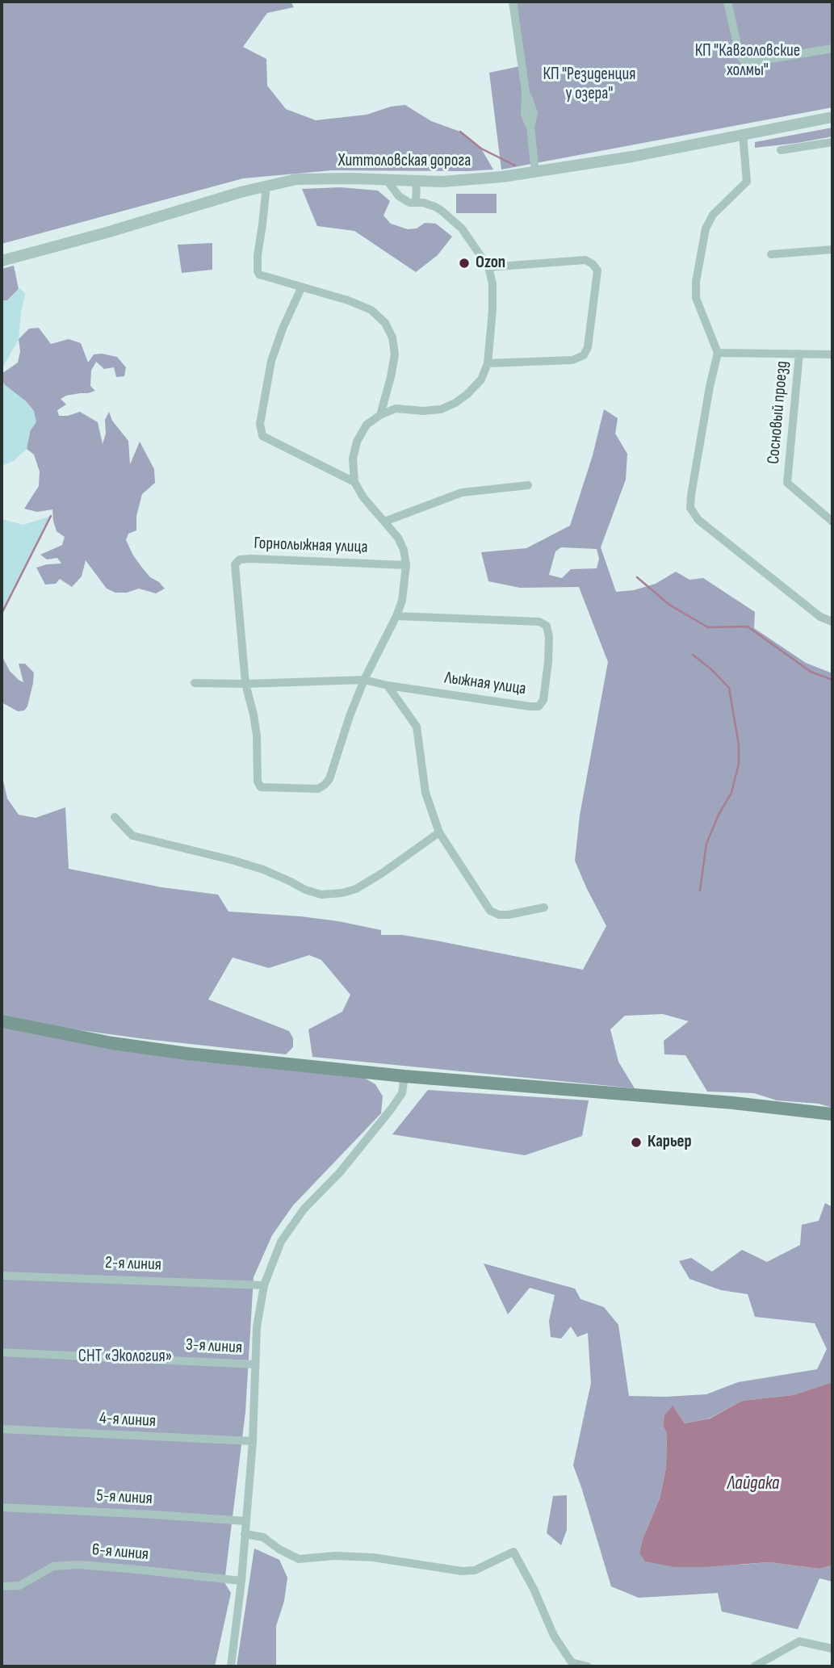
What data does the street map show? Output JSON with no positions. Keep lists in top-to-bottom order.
{
  "streets": {
    "street": [
      "Хиттоловская дорога",
      "Сосновый проезд",
      "Горнолыжная улица",
      "Лыжная улица",
      "2-я линия",
      "3-я линия",
      "4-я линия",
      "5-я линия",
      "6-я линия"
    ]
  },
  "crossings": [
    ["Горнолыжная улица", "Лыжная улица"]
  ],
  "water": ["Лайдака"],
  "parks": ["КП \"Кавголовские холмы\"", "КП \"Резиденция у озера\"", "СНТ «Экология»"],
  "places": ["Ozon", "Карьер"]
}
